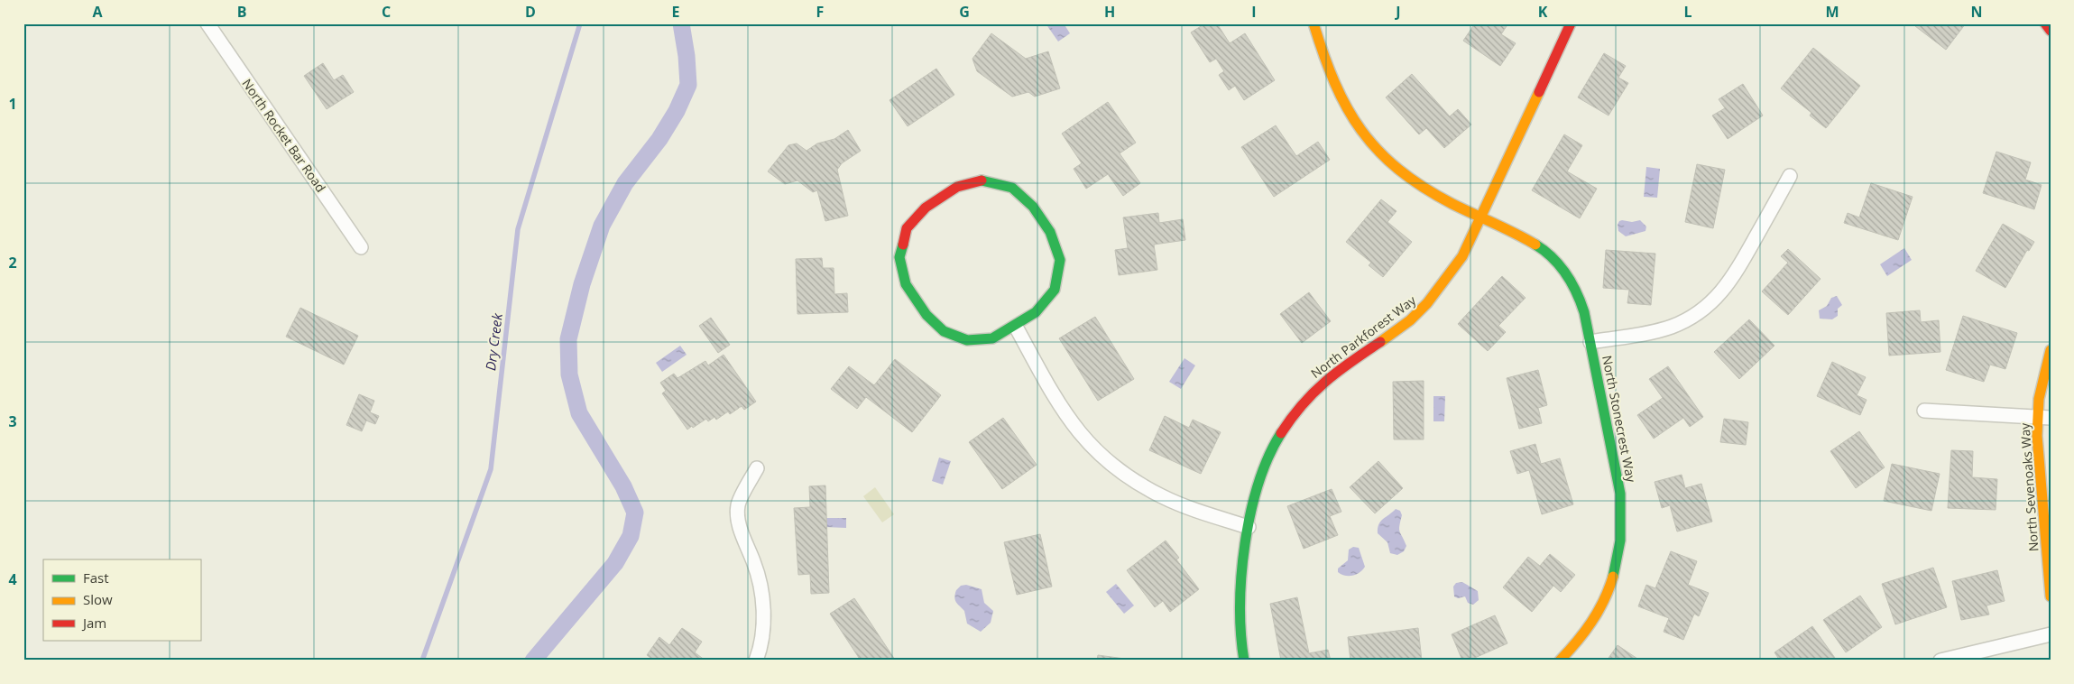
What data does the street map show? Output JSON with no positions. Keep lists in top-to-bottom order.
{
  "streets": {
    "street": [
      "North Rocket Bar Road",
      "North Parkforest Way",
      "North Stonecrest Way",
      "North Sevenoaks Way"
    ]
  },
  "crossings": [
    ["North Parkforest Way", "North Stonecrest Way"]
  ],
  "water": ["Dry Creek"],
  "legend": ["Fast", "Slow", "Jam"],
  "grid": {
    "columns": [
      "A",
      "B",
      "C",
      "D",
      "E",
      "F",
      "G",
      "H",
      "I",
      "J",
      "K",
      "L",
      "M",
      "N"
    ],
    "rows": [
      "1",
      "2",
      "3",
      "4"
    ]
  }
}
